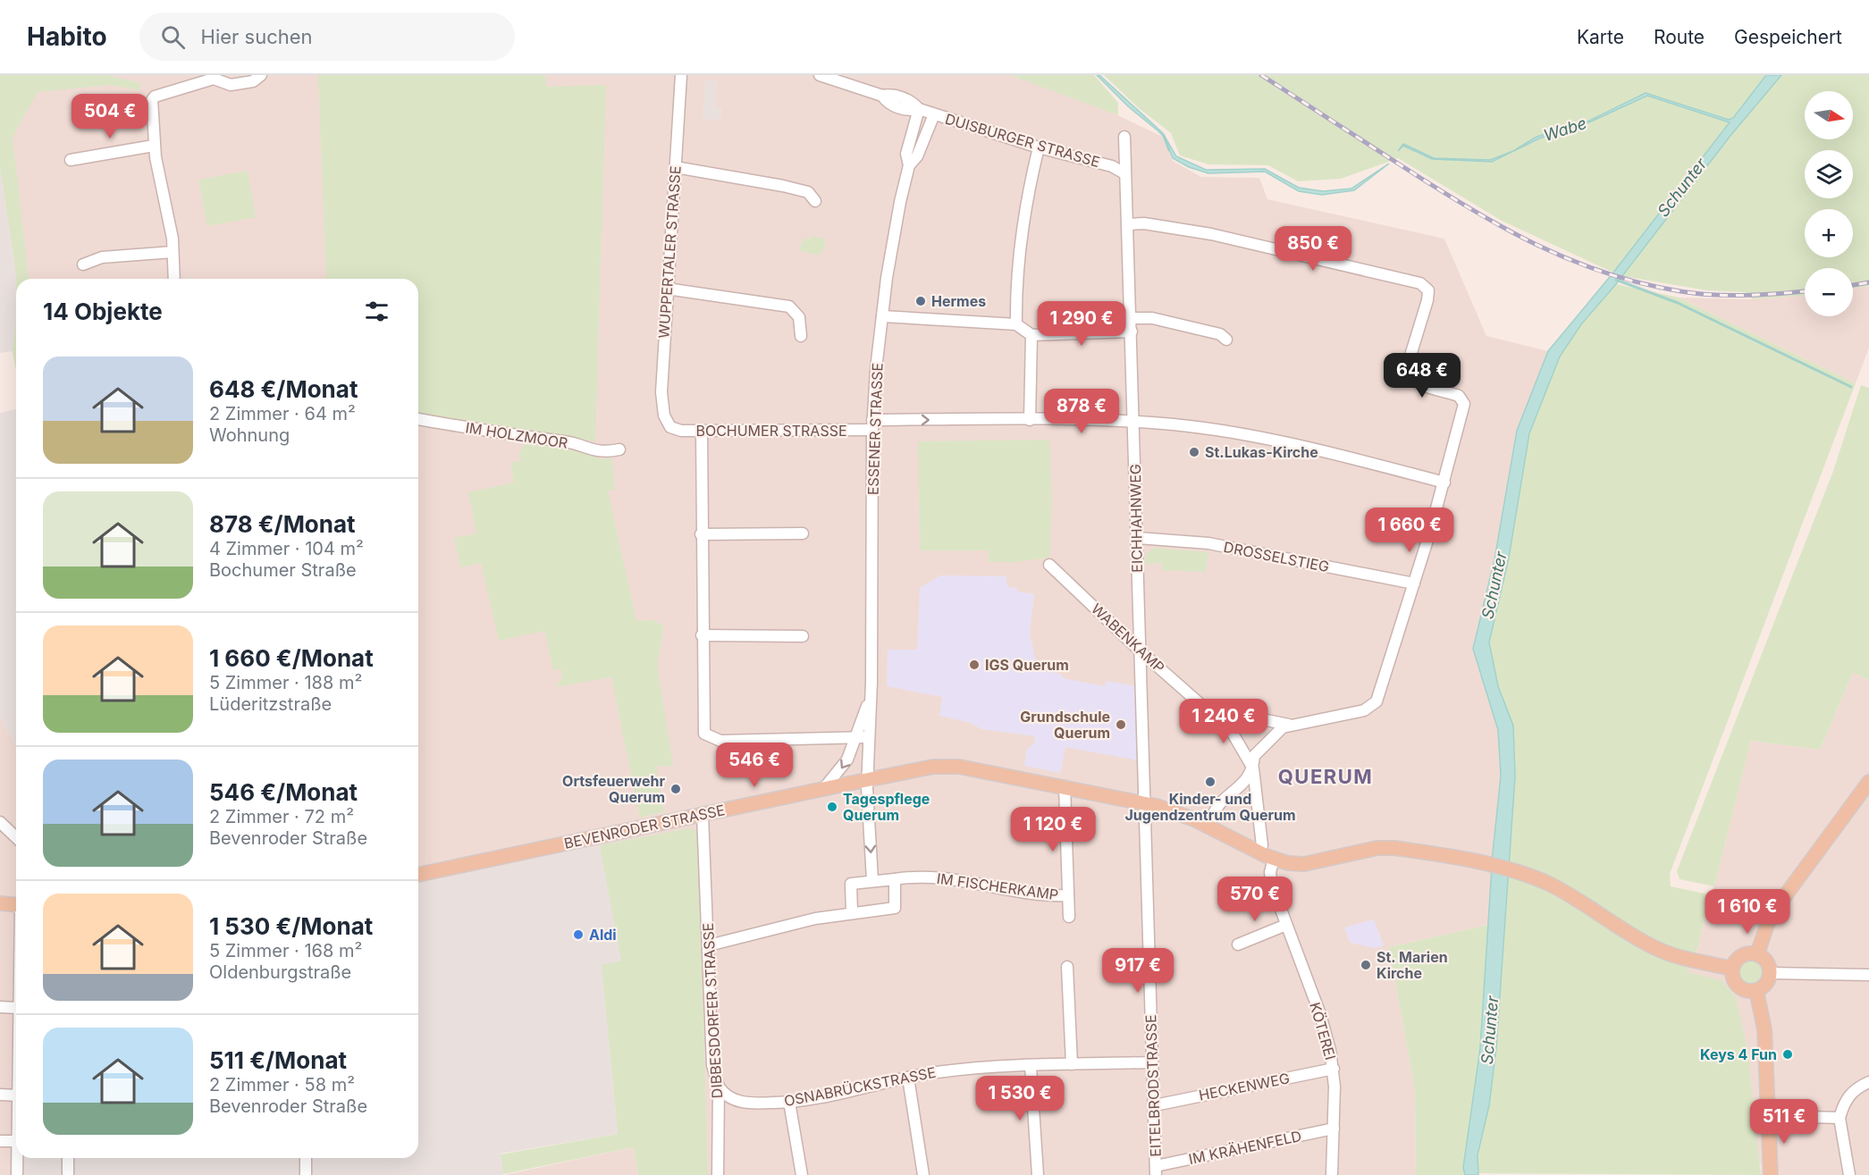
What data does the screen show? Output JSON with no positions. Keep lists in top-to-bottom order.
{
  "streets": {
    "main road": ["BEVENRODER STRASSE"],
    "street": [
      "DUISBURGER STRASSE",
      "WUPPERTALER STRASSE",
      "ESSENER STRASSE",
      "BOCHUMER STRASSE",
      "IM HOLZMOOR",
      "EICHHAHNWEG",
      "DROSSELSTIEG",
      "WABENKAMP",
      "IM FISCHERKAMP",
      "DIBBESDORFER STRASSE",
      "KÖTEREI",
      "EITELBRODSTRASSE",
      "OSNABRÜCKSTRASSE",
      "HECKENWEG",
      "IM KRÄHENFELD"
    ]
  },
  "crossings": [
    ["DUISBURGER STRASSE", "ESSENER STRASSE"],
    ["DUISBURGER STRASSE", "EICHHAHNWEG"],
    ["WUPPERTALER STRASSE", "BOCHUMER STRASSE"],
    ["ESSENER STRASSE", "BOCHUMER STRASSE"],
    ["ESSENER STRASSE", "BEVENRODER STRASSE"],
    ["BOCHUMER STRASSE", "EICHHAHNWEG"],
    ["EICHHAHNWEG", "DROSSELSTIEG"],
    ["EICHHAHNWEG", "WABENKAMP"],
    ["EICHHAHNWEG", "BEVENRODER STRASSE"],
    ["EICHHAHNWEG", "EITELBRODSTRASSE"],
    ["BEVENRODER STRASSE", "DIBBESDORFER STRASSE"],
    ["BEVENRODER STRASSE", "KÖTEREI"],
    ["BEVENRODER STRASSE", "EITELBRODSTRASSE"],
    ["DIBBESDORFER STRASSE", "OSNABRÜCKSTRASSE"],
    ["KÖTEREI", "HECKENWEG"],
    ["KÖTEREI", "IM KRÄHENFELD"],
    ["EITELBRODSTRASSE", "OSNABRÜCKSTRASSE"],
    ["EITELBRODSTRASSE", "HECKENWEG"],
    ["EITELBRODSTRASSE", "IM KRÄHENFELD"]
  ],
  "districts": ["QUERUM"],
  "water": ["Wabe", "Schunter"],
  "places": [
    "Hermes",
    "St.Lukas-Kirche",
    "IGS Querum",
    "Grundschule Querum",
    "Kinder- und Jugendzentrum Querum",
    "Ortsfeuerwehr Querum",
    "Tagespflege Querum",
    "Aldi",
    "St. Marien Kirche",
    "Keys 4 Fun"
  ],
  "north": "right",
  "page": {
    "header": "Habito",
    "search": "Hier suchen",
    "nav": ["Karte", "Route", "Gespeichert"],
    "map_buttons": ["+", "−"],
    "price": [
      "504 €",
      "850 €",
      "1 290 €",
      "648 €",
      "878 €",
      "1 660 €",
      "1 240 €",
      "546 €",
      "1 120 €",
      "570 €",
      "1 610 €",
      "917 €",
      "1 530 €",
      "511 €"
    ],
    "heading": "14 Objekte",
    "list": [
      {
        "name": "648 €/Monat",
        "note": "2 Zimmer · 64 m² · Wohnung"
      },
      {
        "name": "878 €/Monat",
        "note": "4 Zimmer · 104 m² · Bochumer Straße"
      },
      {
        "name": "1 660 €/Monat",
        "note": "5 Zimmer · 188 m² · Lüderitzstraße"
      },
      {
        "name": "546 €/Monat",
        "note": "2 Zimmer · 72 m² · Bevenroder Straße"
      },
      {
        "name": "1 530 €/Monat",
        "note": "5 Zimmer · 168 m² · Oldenburgstraße"
      },
      {
        "name": "511 €/Monat",
        "note": "2 Zimmer · 58 m² · Bevenroder Straße"
      }
    ]
  }
}
